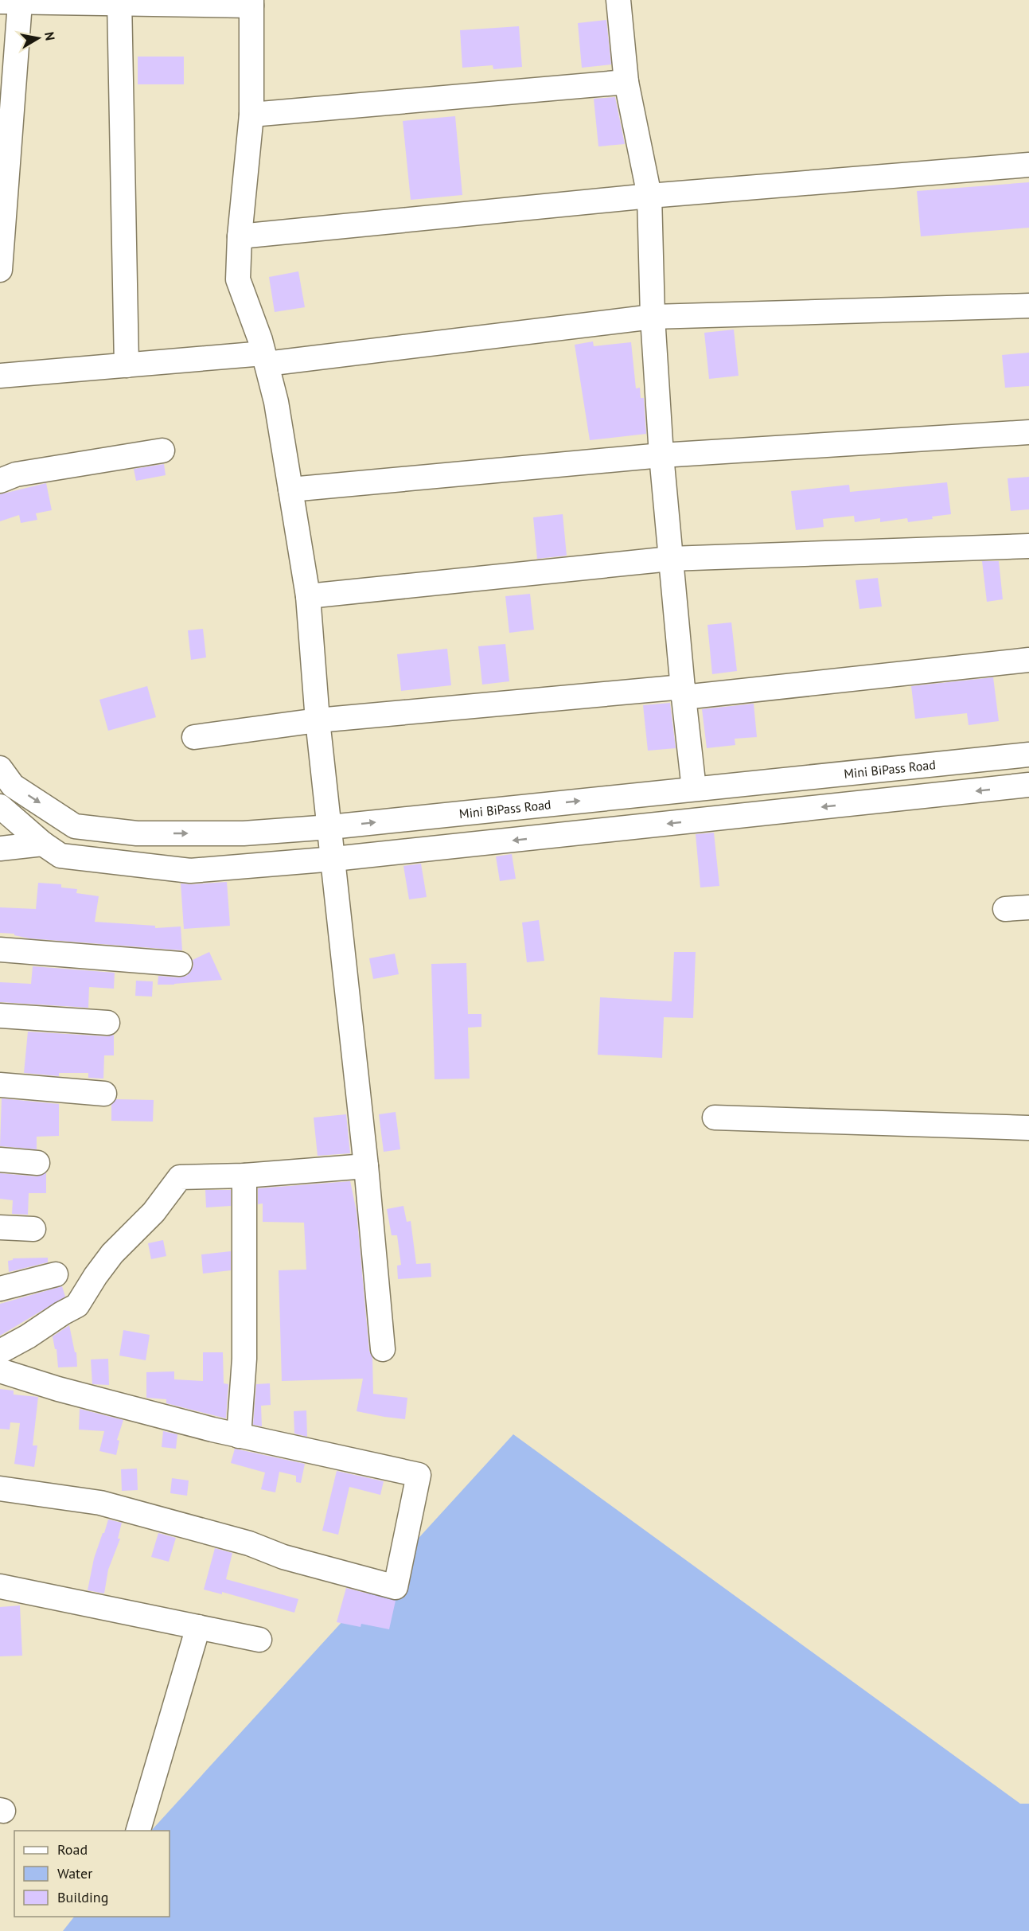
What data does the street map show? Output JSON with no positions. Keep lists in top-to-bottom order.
{
  "streets": {
    "street": ["Mini BiPass Road"]
  },
  "legend": ["Road", "Water", "Building"],
  "north": "right"
}
